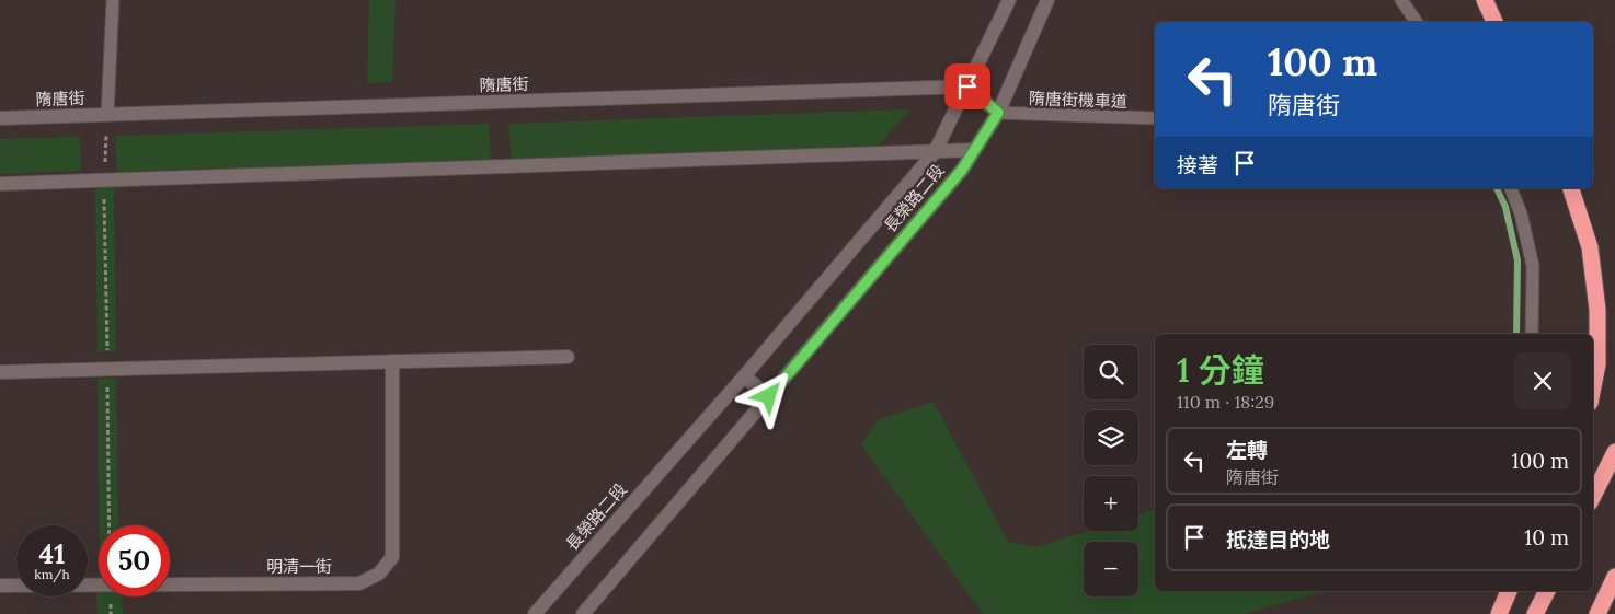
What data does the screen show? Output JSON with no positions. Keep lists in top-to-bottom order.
{
  "streets": {
    "street": ["隋唐街", "長榮路二段", "明清一街"],
    "lane": ["隋唐街機車道"]
  },
  "crossings": [
    ["隋唐街", "長榮路二段"],
    ["隋唐街機車道", "長榮路二段"]
  ],
  "page": {
    "turn": ["100 m", "隋唐街"],
    "then": "接著",
    "heading": ["1 分鐘", "110 m · 18:29"],
    "map_buttons": ["+", "−"],
    "list": [
      {
        "name": "左轉",
        "note": "隋唐街",
        "value": "100 m"
      },
      {
        "name": "抵達目的地",
        "value": "10 m"
      }
    ],
    "speed": "41 km/h",
    "limit": "50"
  }
}
